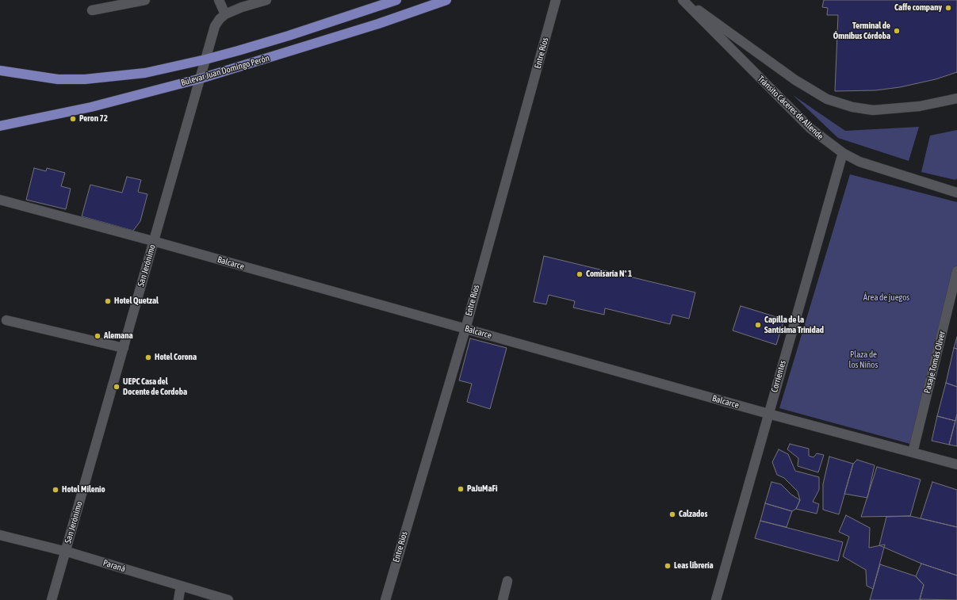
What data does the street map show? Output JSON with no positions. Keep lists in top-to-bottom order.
{
  "streets": {
    "main road": ["Bulevar Juan Domingo Perón"],
    "street": [
      "Entre Ríos",
      "Tránsito Cáceres de Allende",
      "Balcarce",
      "San Jerónimo",
      "Pasaje Tomás Oliver",
      "Corrientes",
      "Paraná"
    ]
  },
  "crossings": [
    ["Entre Ríos", "Balcarce"],
    ["Bulevar Juan Domingo Perón", "San Jerónimo"],
    ["Tránsito Cáceres de Allende", "Corrientes"],
    ["Balcarce", "San Jerónimo"],
    ["Balcarce", "Pasaje Tomás Oliver"],
    ["Balcarce", "Corrientes"],
    ["San Jerónimo", "Paraná"]
  ],
  "parks": ["Área de juegos", "Plaza de los Niños"],
  "places": [
    "Caffe company",
    "Terminal de Ómnibus Córdoba",
    "Peron 72",
    "Comisaría Nº 1",
    "Hotel Quetzal",
    "Capilla de la Santísima Trinidad",
    "Alemana",
    "Hotel Corona",
    "UEPC Casa del Docente de Cordoba",
    "PaJuMaFi",
    "Hotel Milenio",
    "Calzados",
    "Leas librería"
  ]
}
